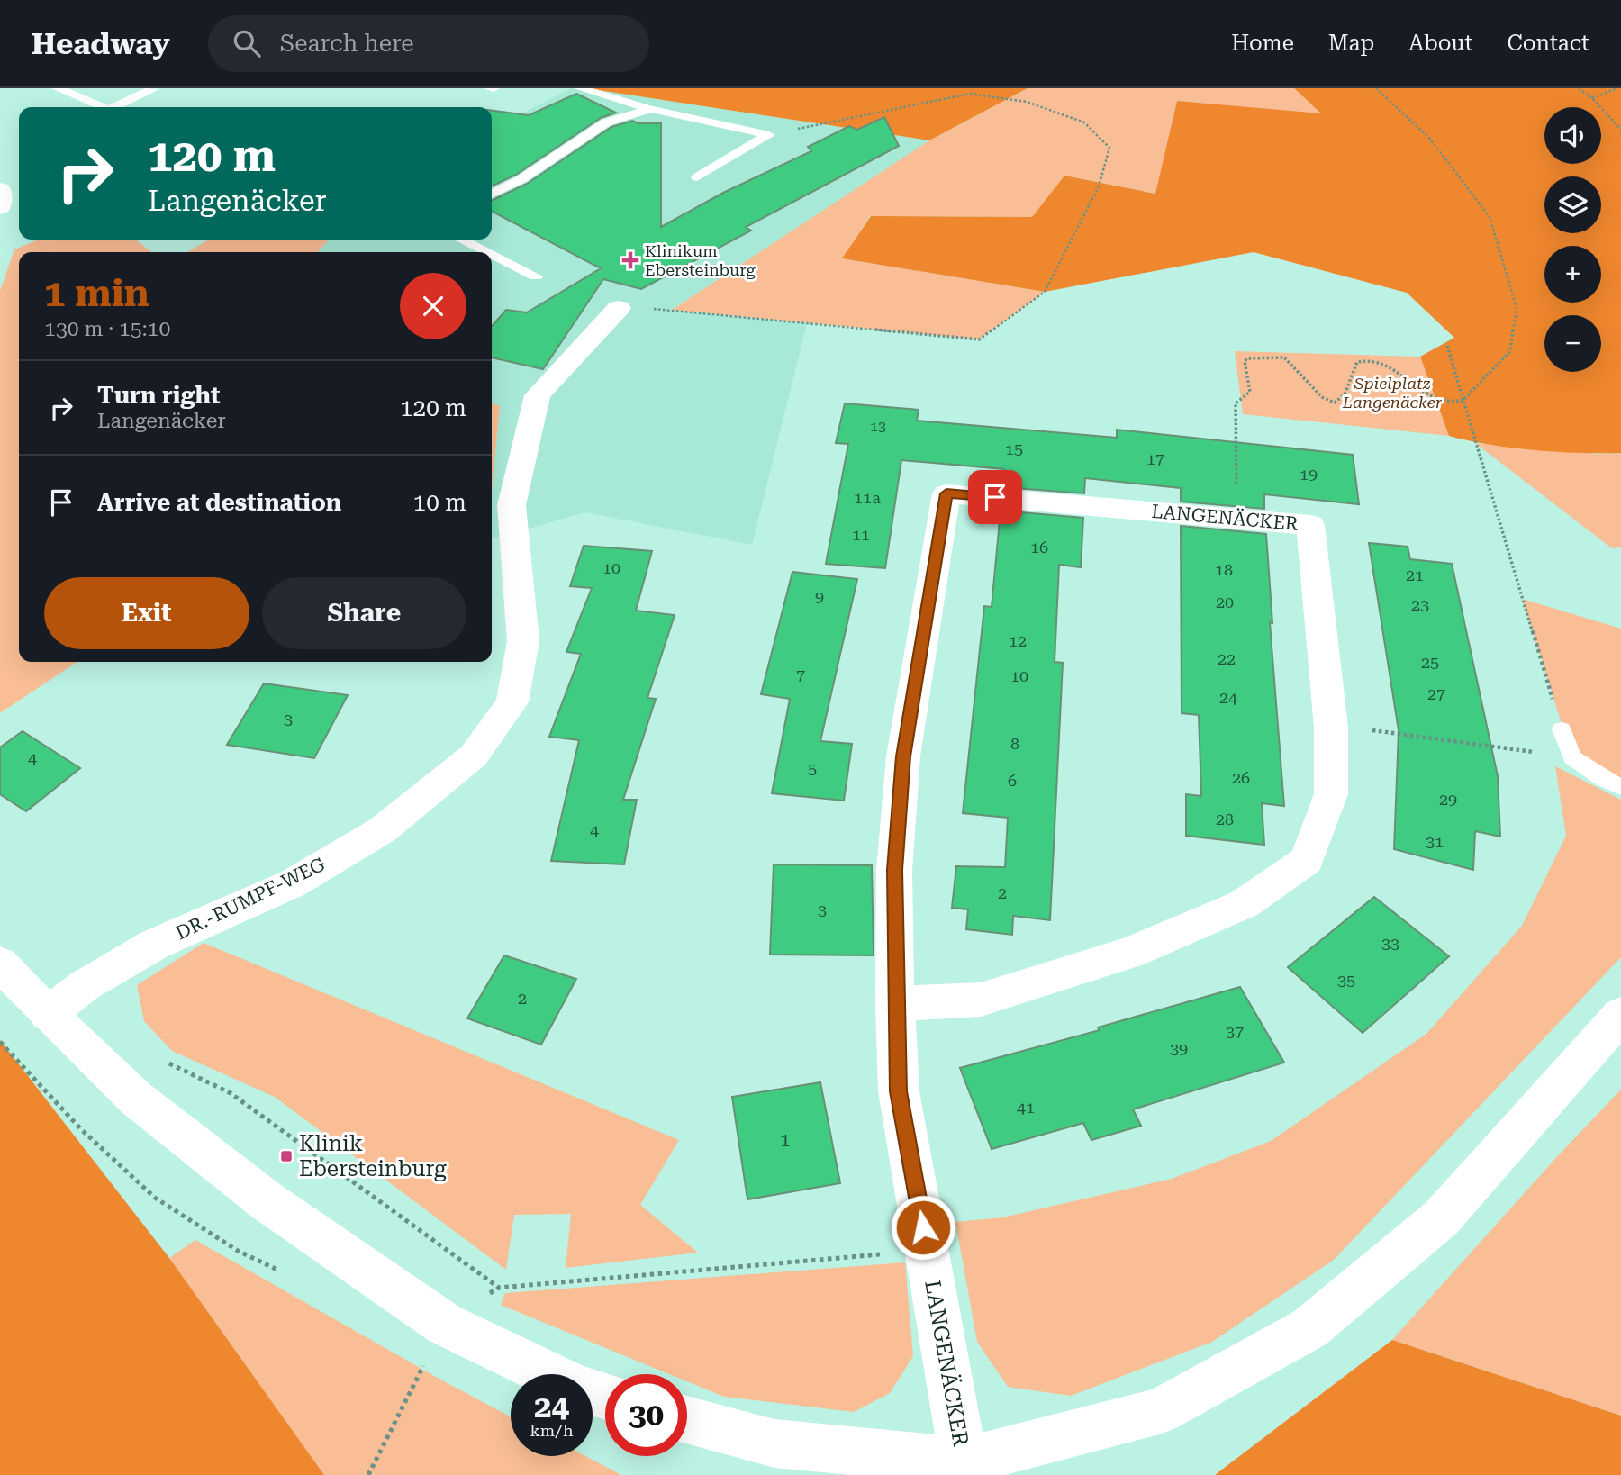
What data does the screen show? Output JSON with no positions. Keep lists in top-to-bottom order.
{
  "streets": {
    "street": ["LANGENÄCKER", "DR.-RUMPF-WEG"]
  },
  "parks": ["Spielplatz Langenäcker"],
  "places": {
    "health": ["Klinikum Ebersteinburg"],
    "transit": ["Klinik Ebersteinburg"]
  },
  "house_numbers": [
    "13",
    "15",
    "17",
    "19",
    "11a",
    "11",
    "16",
    "10",
    "18",
    "21",
    "9",
    "20",
    "23",
    "12",
    "22",
    "25",
    "7",
    "10",
    "27",
    "24",
    "3",
    "8",
    "4",
    "5",
    "26",
    "6",
    "29",
    "28",
    "4",
    "31",
    "2",
    "3",
    "33",
    "35",
    "2",
    "37",
    "39",
    "41",
    "1"
  ],
  "page": {
    "header": "Headway",
    "search": "Search here",
    "nav": [
      "Home",
      "Map",
      "About",
      "Contact"
    ],
    "map_buttons": ["+", "−"],
    "turn": ["120 m", "Langenäcker"],
    "heading": ["1 min", "130 m · 15:10"],
    "list": [
      {
        "name": "Turn right",
        "note": "Langenäcker",
        "value": "120 m"
      },
      {
        "name": "Arrive at destination",
        "value": "10 m"
      }
    ],
    "buttons": ["Exit", "Share"],
    "speed": "24 km/h",
    "limit": "30"
  }
}
